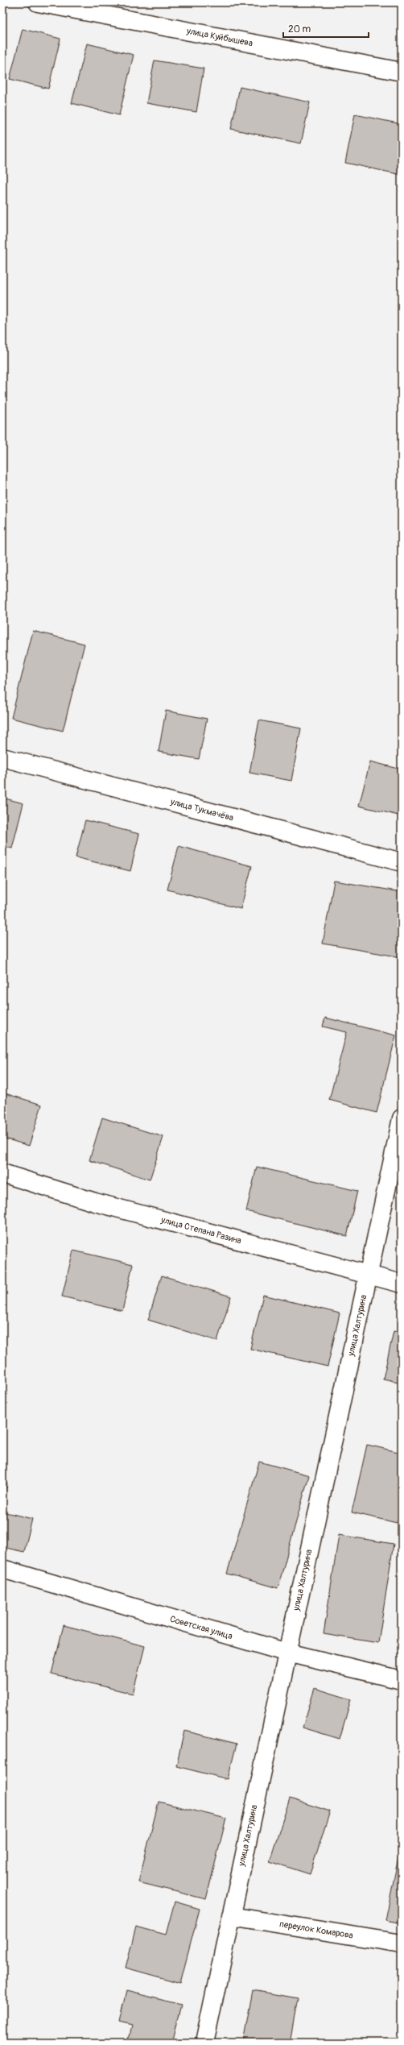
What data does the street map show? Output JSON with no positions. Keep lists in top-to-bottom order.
{
  "streets": {
    "street": [
      "улица Куйбышева",
      "улица Тукмачёва",
      "улица Степана Разина",
      "улица Халтурина",
      "Советская улица",
      "переулок Комарова"
    ]
  },
  "crossings": [
    ["улица Степана Разина", "улица Халтурина"],
    ["улица Халтурина", "Советская улица"],
    ["улица Халтурина", "переулок Комарова"]
  ],
  "scale_bar": "20 m"
}
